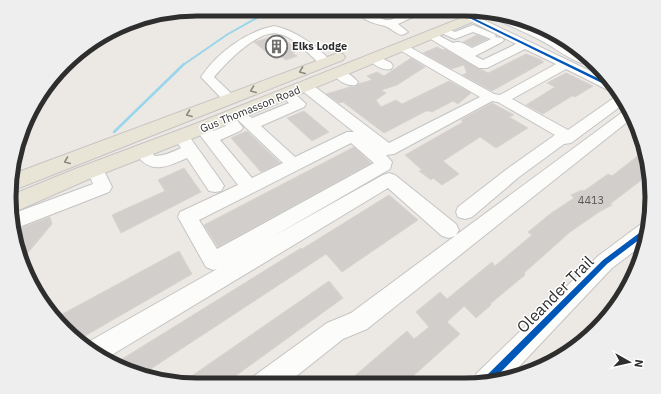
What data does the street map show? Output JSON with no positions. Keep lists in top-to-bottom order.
{
  "streets": {
    "main road": ["Gus Thomasson Road"],
    "street": ["Oleander Trail"]
  },
  "places": {
    "building": ["Elks Lodge"]
  },
  "house_numbers": ["4413"],
  "north": "right"
}
